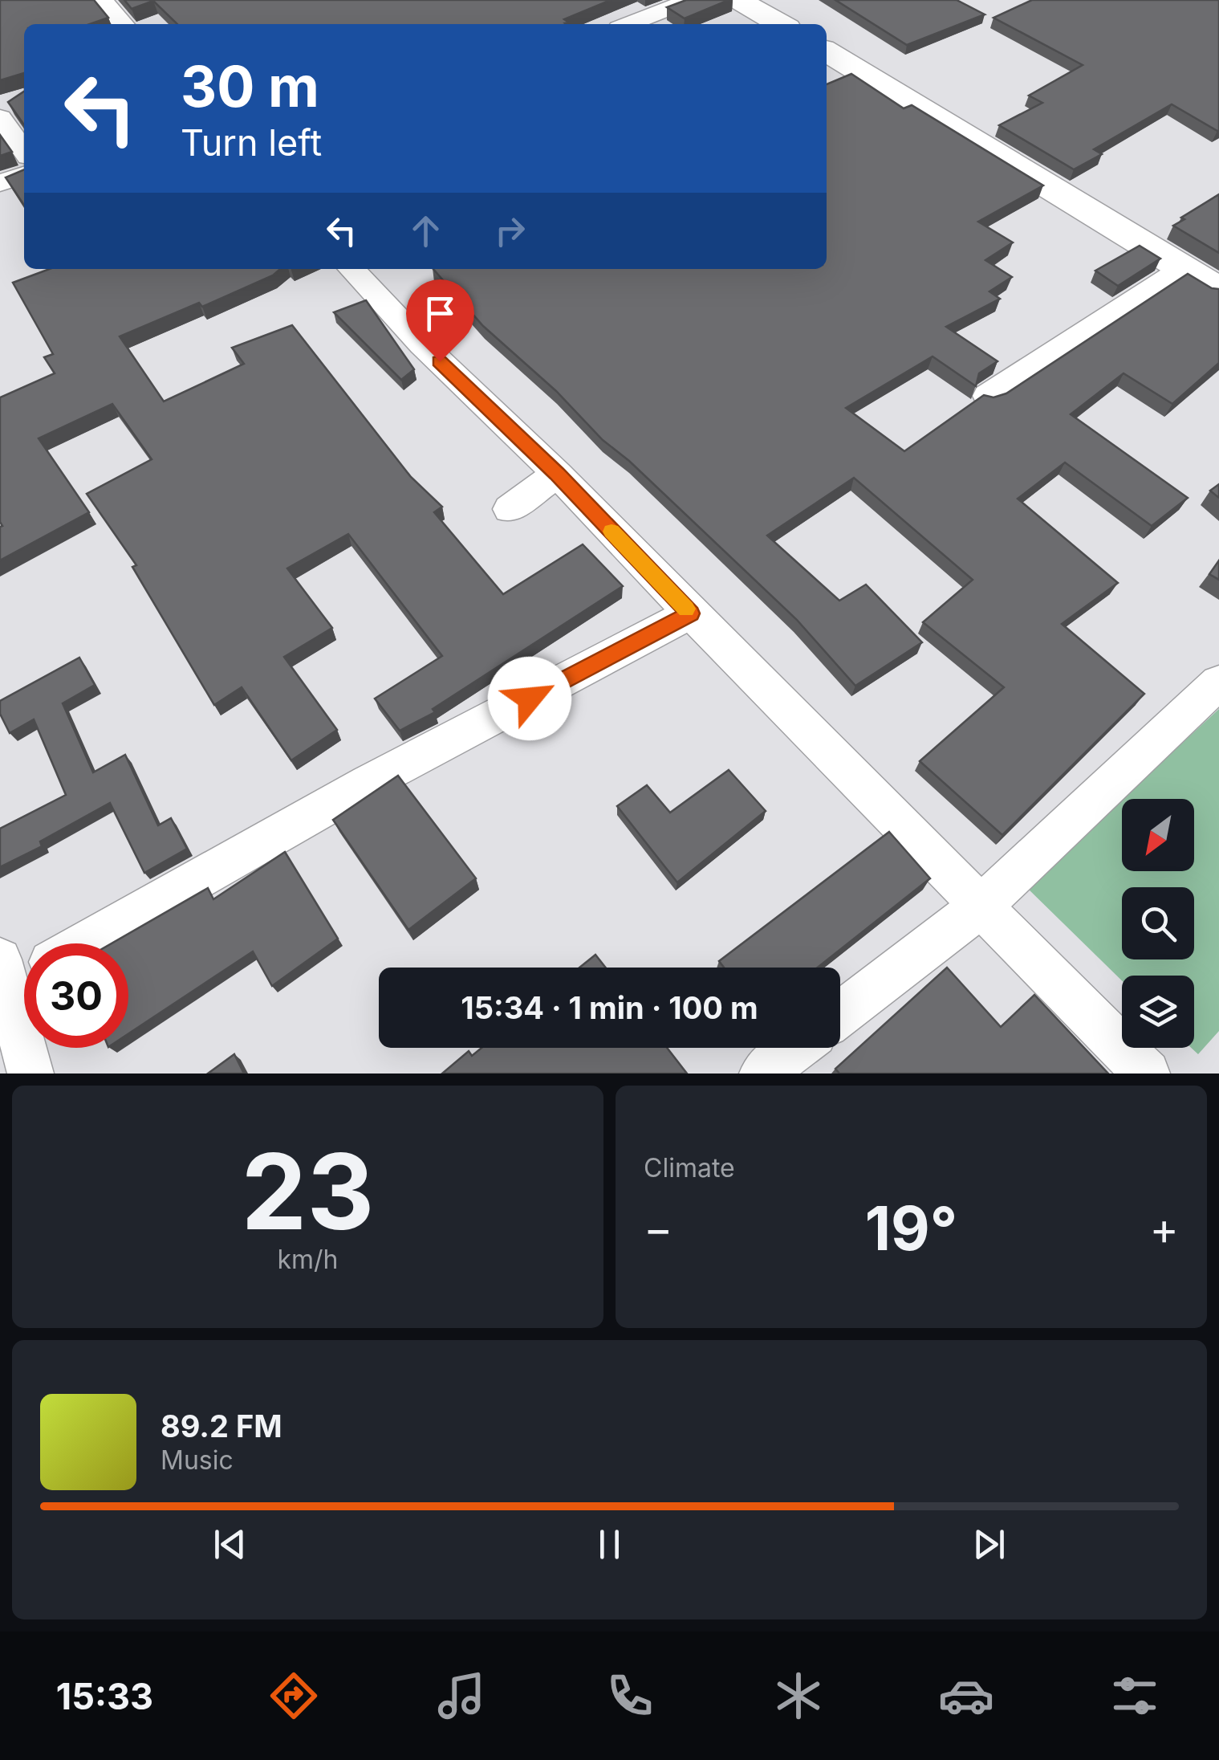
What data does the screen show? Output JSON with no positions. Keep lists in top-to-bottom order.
{
  "north": "bottom left",
  "page": {
    "turn": ["30 m", "Turn left"],
    "limit": "30",
    "trip": "15:34 · 1 min · 100 m",
    "tile": [
      ["23", "km/h"],
      "Climate"
    ],
    "heat": ["−", "19°", "+"],
    "song": ["89.2 FM", "Music"],
    "tabs": "15:33"
  }
}
